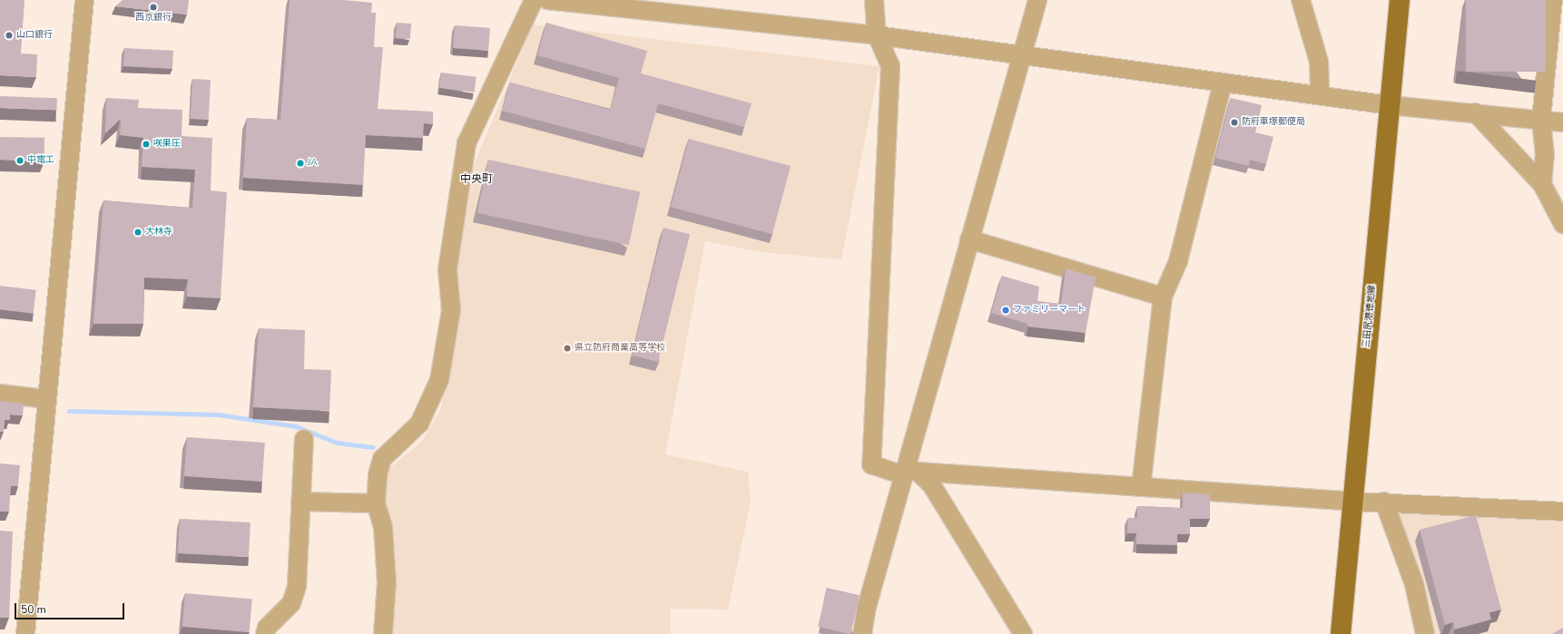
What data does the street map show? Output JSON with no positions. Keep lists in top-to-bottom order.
{
  "streets": {
    "main road": ["三田尻港徳地線"]
  },
  "districts": ["中央町"],
  "places": [
    "西京銀行",
    "山口銀行",
    "防府車塚郵便局",
    "咲果圧",
    "中電工",
    "JA",
    "大林寺",
    "ファミリーマート",
    "県立防府商業高等学校"
  ],
  "scale_bar": "50 m"
}
